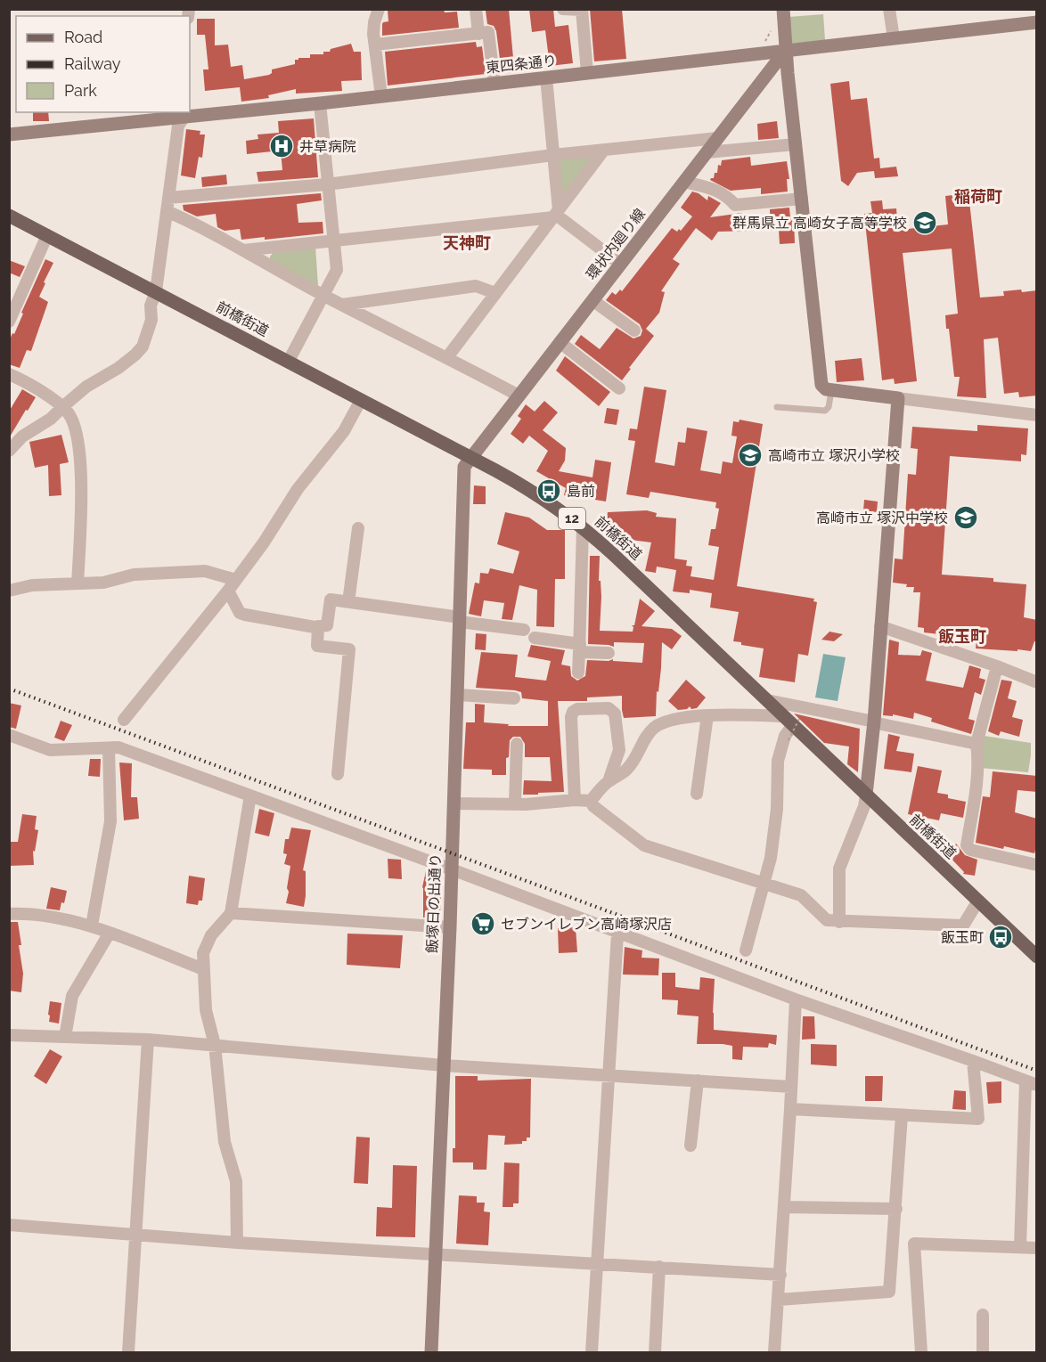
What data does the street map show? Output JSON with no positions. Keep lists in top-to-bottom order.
{
  "streets": {
    "main road": ["前橋街道", "12"],
    "street": ["東四条通り", "環状内廻り線", "飯塚日の出通り"]
  },
  "crossings": [
    ["東四条通り", "環状内廻り線"],
    ["環状内廻り線", "前橋街道"],
    ["環状内廻り線", "飯塚日の出通り"],
    ["前橋街道", "飯塚日の出通り"]
  ],
  "districts": ["稲荷町", "天神町", "飯玉町"],
  "places": {
    "hospital": ["井草病院"],
    "school or university": ["群馬県立 高崎女子高等学校", "高崎市立 塚沢小学校", "高崎市立 塚沢中学校"],
    "bus stop": ["島前", "飯玉町"],
    "supermarket": ["セブンイレブン高崎塚沢店"]
  },
  "legend": ["Road", "Railway", "Park"]
}
